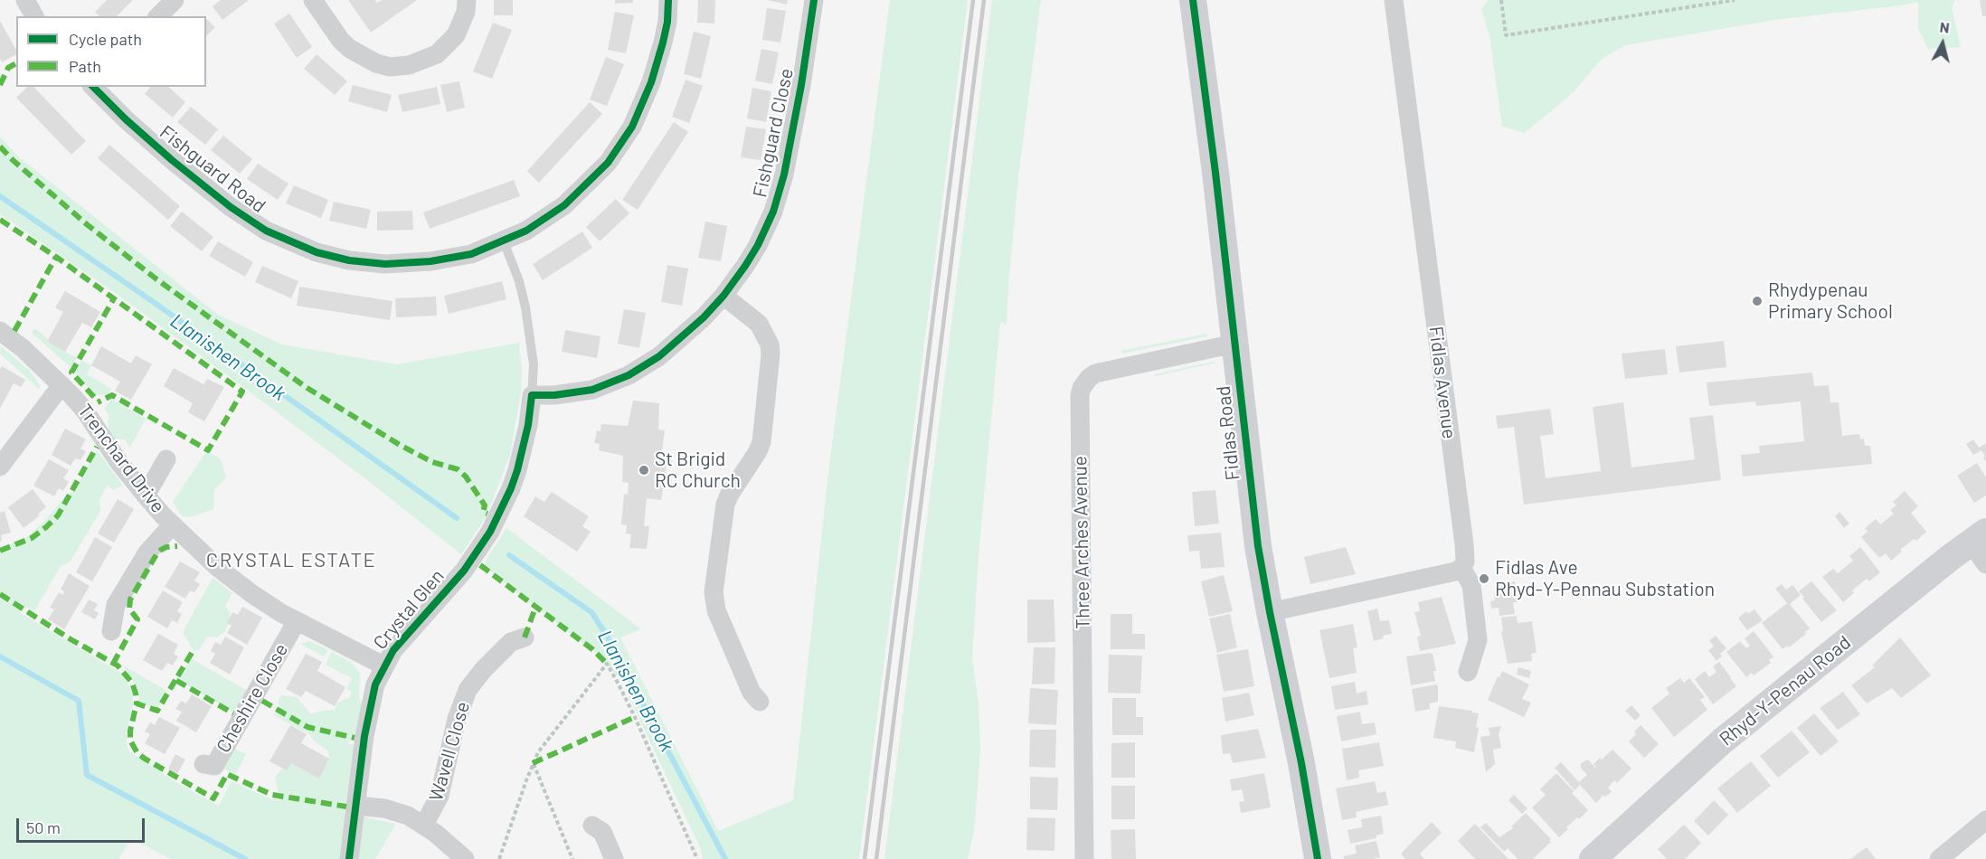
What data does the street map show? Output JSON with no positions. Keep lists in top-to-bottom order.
{
  "streets": {
    "street": [
      "Fishguard Close",
      "Fishguard Road",
      "Fidlas Avenue",
      "Fidlas Road",
      "Trenchard Drive",
      "Three Arches Avenue",
      "Crystal Glen",
      "Rhyd-Y-Penau Road",
      "Cheshire Close",
      "Wavell Close"
    ]
  },
  "crossings": [
    ["Fishguard Close", "Crystal Glen"],
    ["Fishguard Road", "Crystal Glen"],
    ["Fidlas Road", "Three Arches Avenue"],
    ["Trenchard Drive", "Crystal Glen"],
    ["Trenchard Drive", "Cheshire Close"]
  ],
  "districts": ["CRYSTAL ESTATE"],
  "water": ["Llanishen Brook"],
  "places": ["Rhydypenau Primary School", "St Brigid RC Church", "Fidlas Ave Rhyd-Y-Pennau Substation"],
  "legend": ["Cycle path", "Path"],
  "scale_bar": "50 m",
  "north": "top"
}
